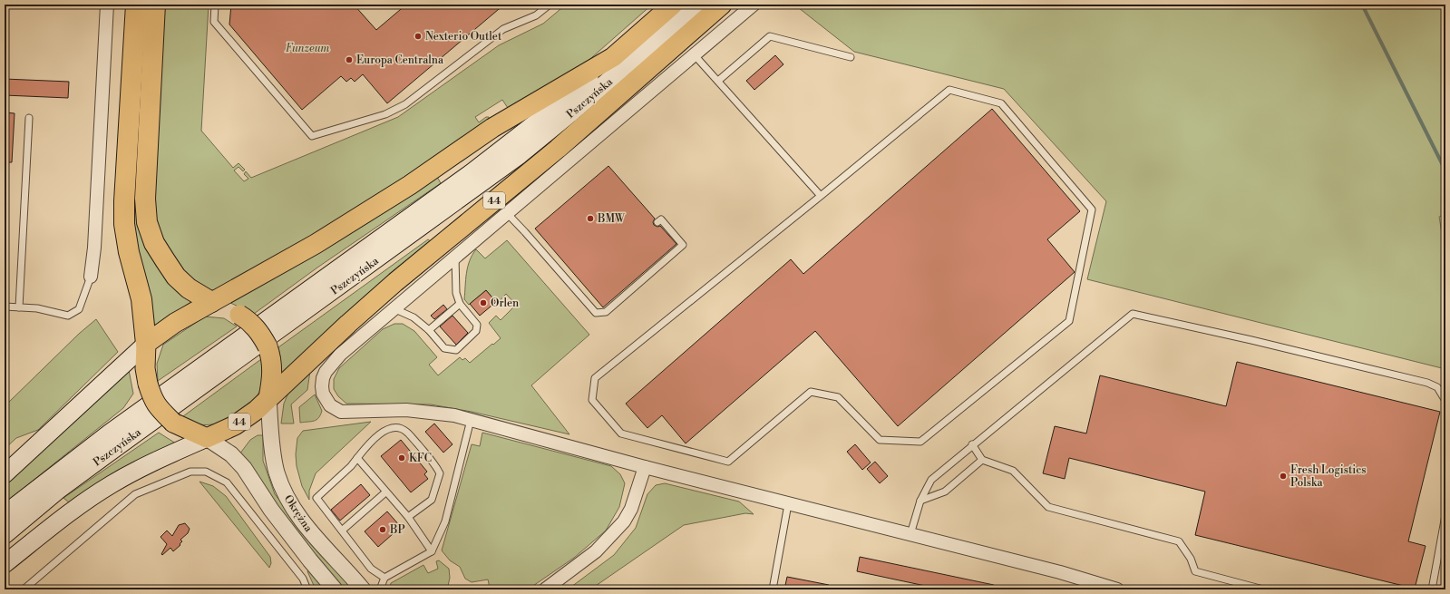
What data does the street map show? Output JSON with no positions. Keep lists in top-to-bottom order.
{
  "streets": {
    "main road": ["Pszczyńska", "44"],
    "street": ["Okrężna"]
  },
  "crossings": [
    ["44", "Okrężna"]
  ],
  "parks": ["Funzeum"],
  "places": [
    "Nexterio Outlet",
    "Europa Centralna",
    "BMW",
    "Orlen",
    "KFC",
    "Fresh Logistics Polska",
    "BP"
  ]
}
